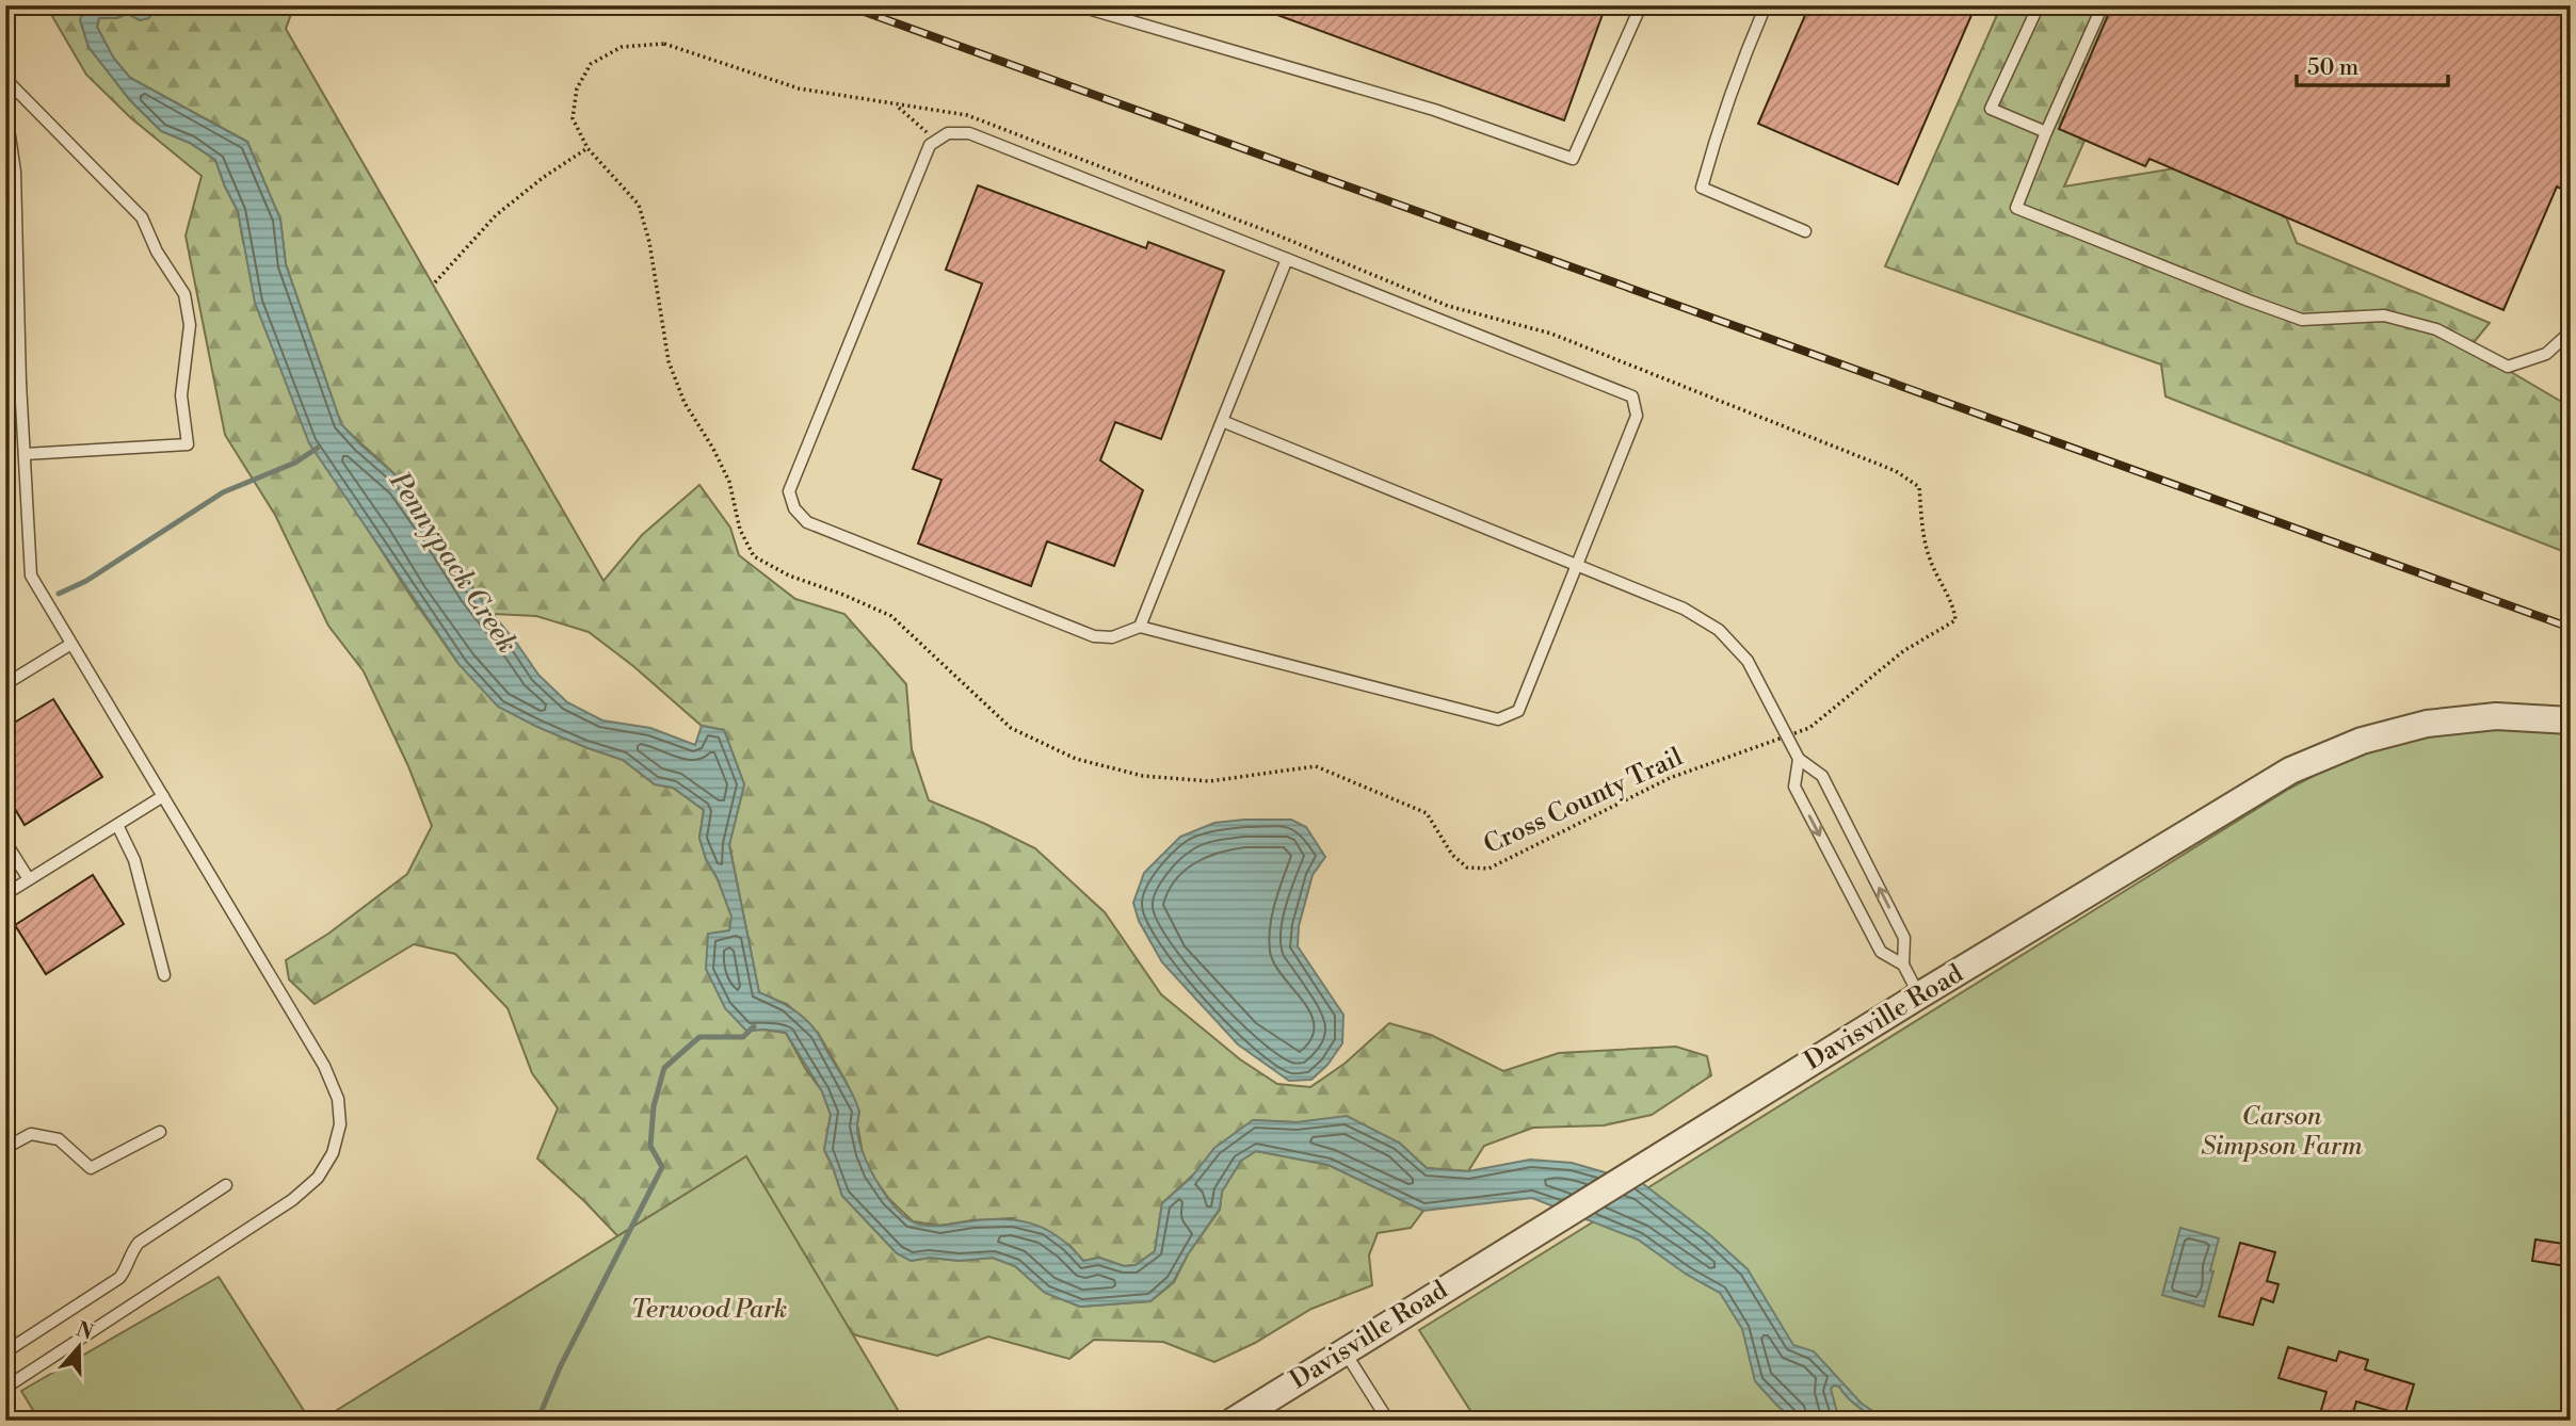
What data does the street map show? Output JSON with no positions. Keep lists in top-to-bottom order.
{
  "streets": {
    "street": ["Davisville Road"],
    "path": ["Cross County Trail"]
  },
  "water": ["Pennypack Creek"],
  "parks": ["Carson Simpson Farm", "Terwood Park"],
  "scale_bar": "50 m",
  "north": "top"
}
